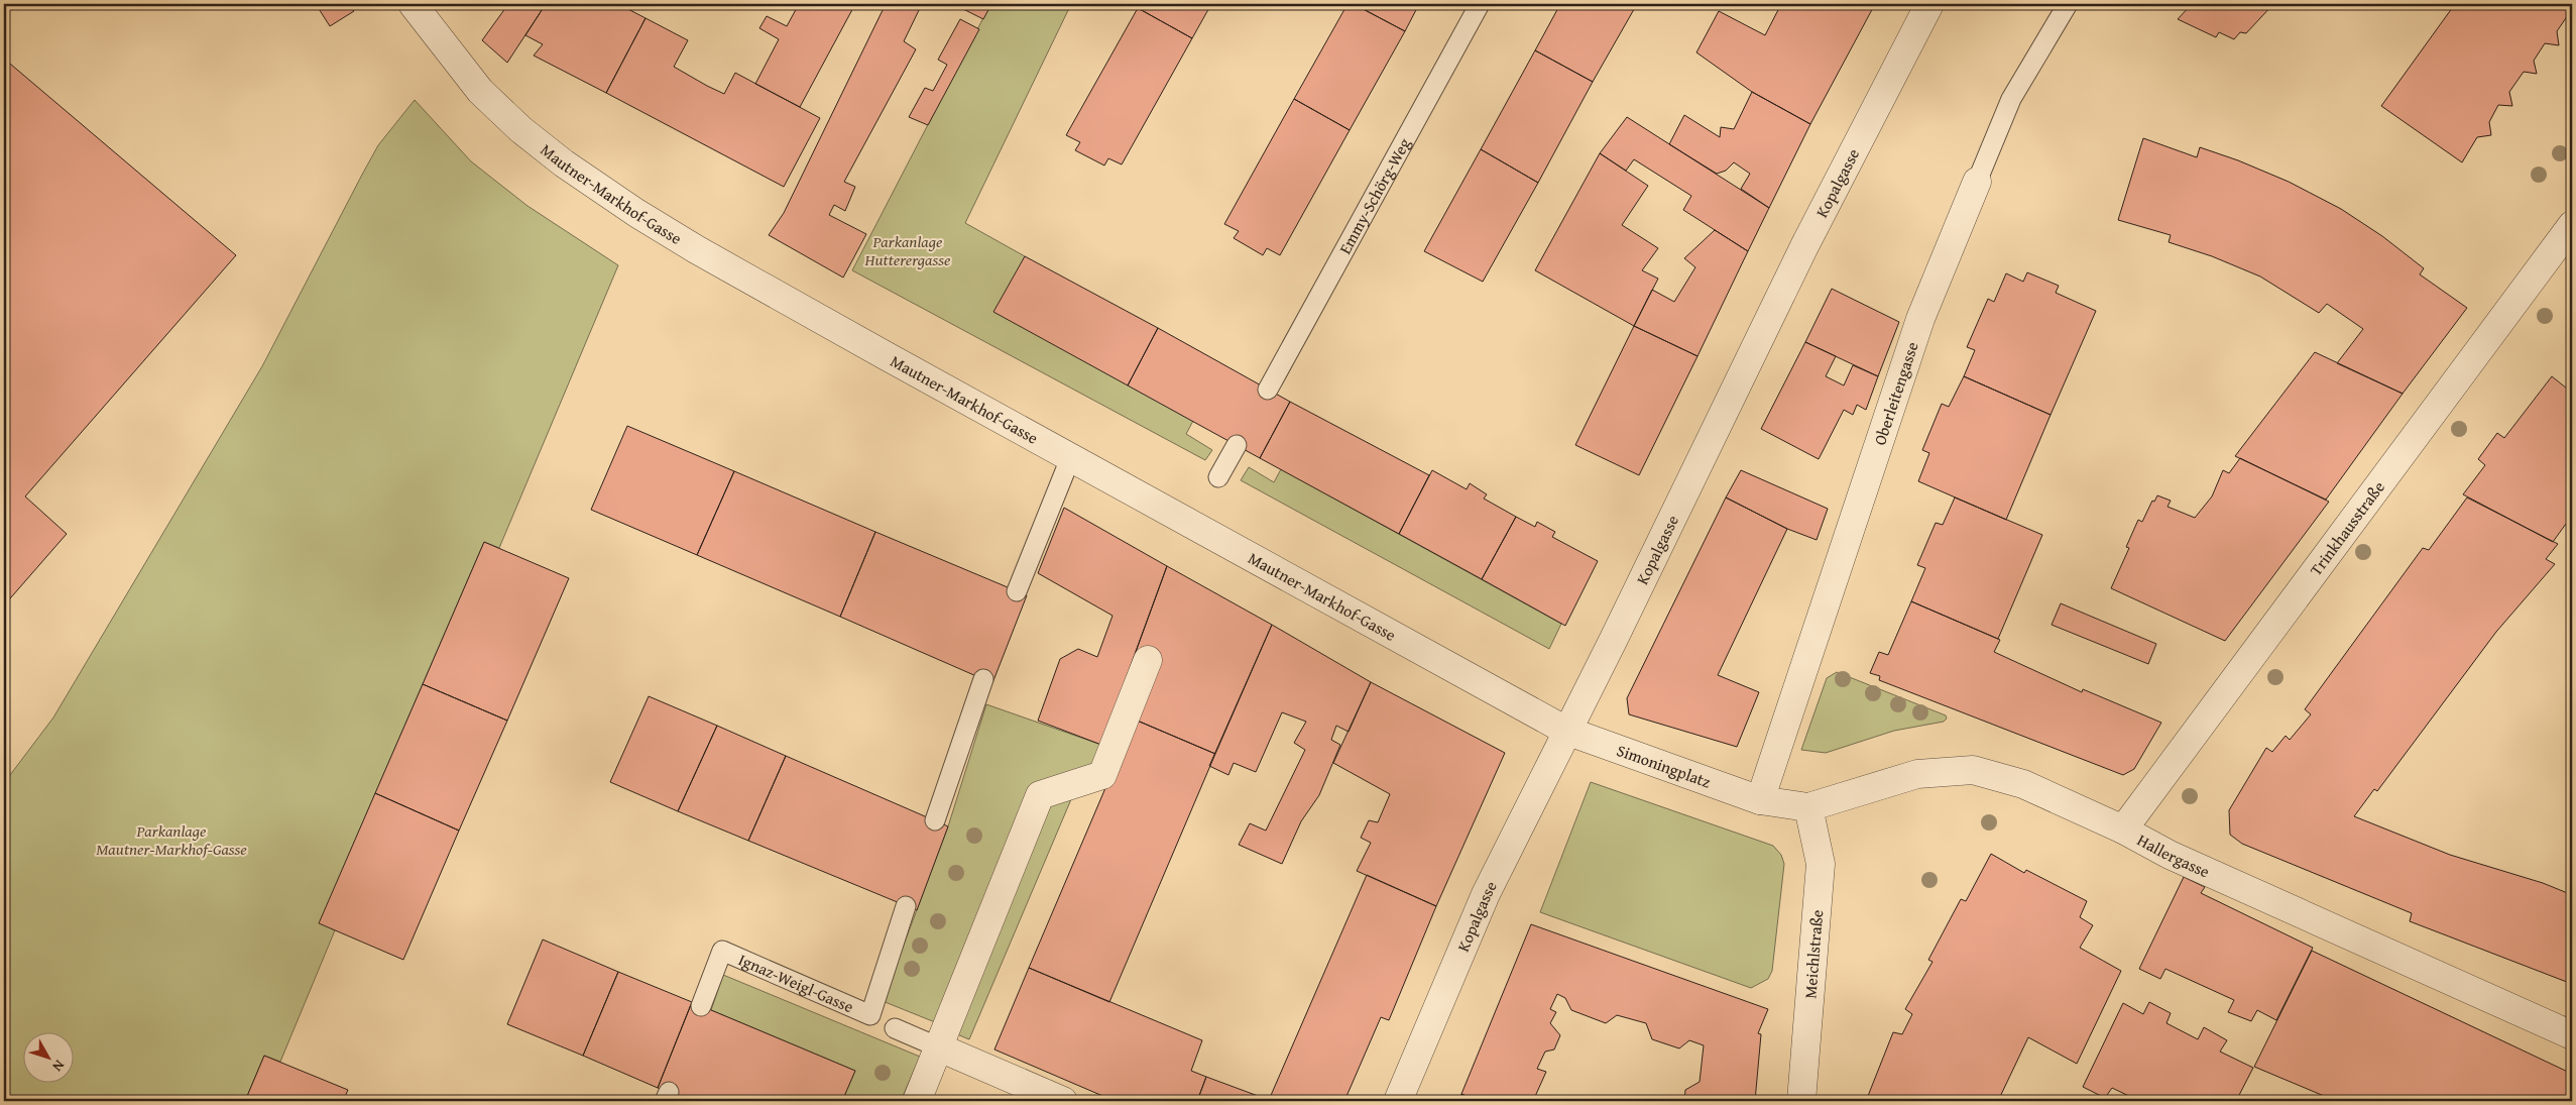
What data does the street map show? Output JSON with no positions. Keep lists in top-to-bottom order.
{
  "streets": {
    "street": [
      "Kopalgasse",
      "Mautner-Markhof-Gasse",
      "Oberleitengasse",
      "Trinkhausstraße",
      "Simoningplatz",
      "Hallergasse",
      "Meichlstraße"
    ],
    "lane": ["Emmy-Schörg-Weg", "Ignaz-Weigl-Gasse"]
  },
  "crossings": [
    ["Kopalgasse", "Mautner-Markhof-Gasse"],
    ["Kopalgasse", "Simoningplatz"],
    ["Mautner-Markhof-Gasse", "Simoningplatz"],
    ["Oberleitengasse", "Simoningplatz"],
    ["Oberleitengasse", "Hallergasse"],
    ["Trinkhausstraße", "Hallergasse"],
    ["Simoningplatz", "Hallergasse"],
    ["Hallergasse", "Meichlstraße"]
  ],
  "parks": ["Parkanlage Hutterergasse", "Parkanlage Mautner-Markhof-Gasse"],
  "north": "bottom right"
}
